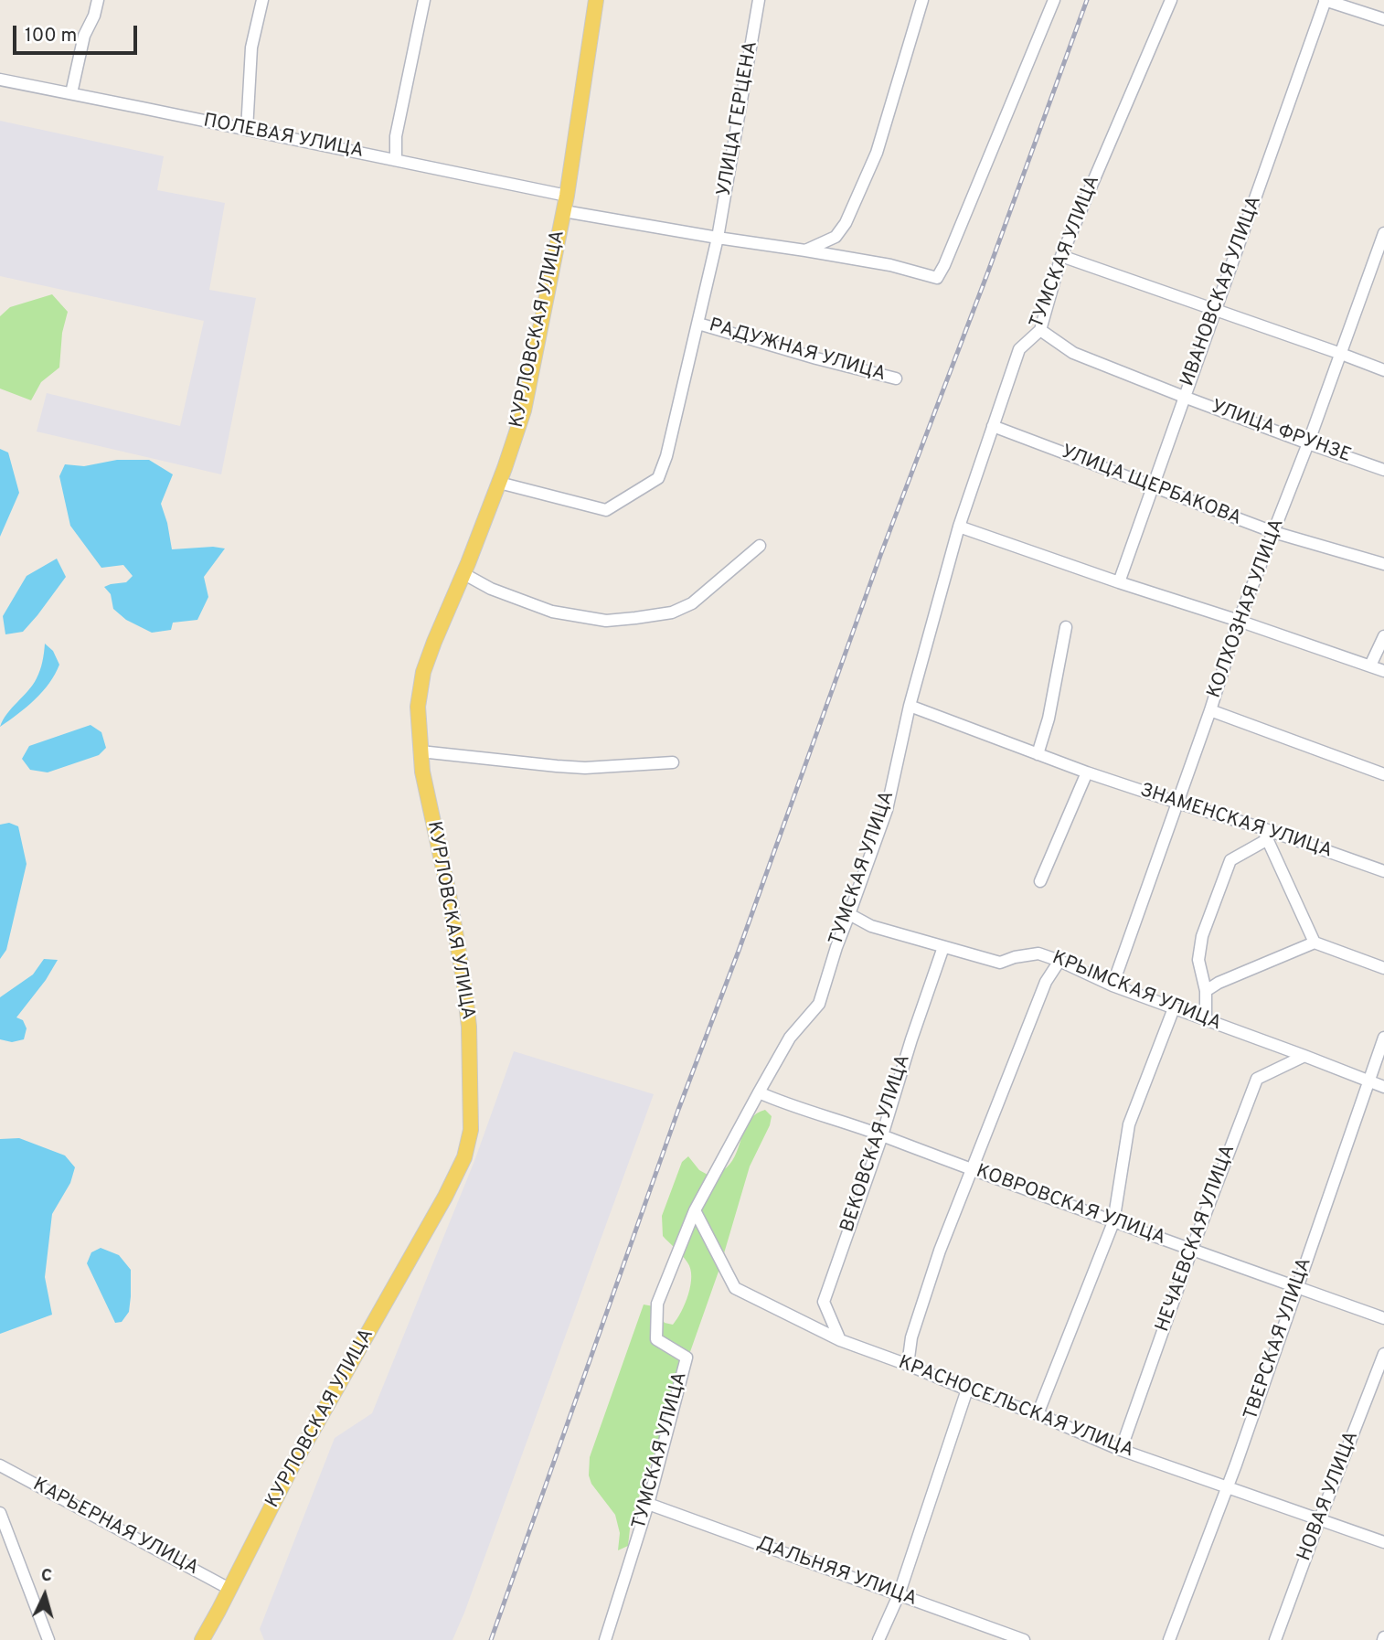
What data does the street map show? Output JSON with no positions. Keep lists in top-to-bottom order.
{
  "streets": {
    "main road": ["КУРЛОВСКАЯ УЛИЦА"],
    "street": [
      "УЛИЦА ГЕРЦЕНА",
      "ПОЛЕВАЯ УЛИЦА",
      "ТУМСКАЯ УЛИЦА",
      "ИВАНОВСКАЯ УЛИЦА",
      "РАДУЖНАЯ УЛИЦА",
      "УЛИЦА ФРУНЗЕ",
      "УЛИЦА ЩЕРБАКОВА",
      "КОЛХОЗНАЯ УЛИЦА",
      "ЗНАМЕНСКАЯ УЛИЦА",
      "КРЫМСКАЯ УЛИЦА",
      "ВЕКОВСКАЯ УЛИЦА",
      "КОВРОВСКАЯ УЛИЦА",
      "НЕЧАЕВСКАЯ УЛИЦА",
      "ТВЕРСКАЯ УЛИЦА",
      "КРАСНОСЕЛЬСКАЯ УЛИЦА",
      "НОВАЯ УЛИЦА",
      "КАРЬЕРНАЯ УЛИЦА",
      "ДАЛЬНЯЯ УЛИЦА"
    ]
  },
  "crossings": [
    ["УЛИЦА ГЕРЦЕНА", "ПОЛЕВАЯ УЛИЦА"],
    ["УЛИЦА ГЕРЦЕНА", "КУРЛОВСКАЯ УЛИЦА"],
    ["УЛИЦА ГЕРЦЕНА", "РАДУЖНАЯ УЛИЦА"],
    ["ПОЛЕВАЯ УЛИЦА", "КУРЛОВСКАЯ УЛИЦА"],
    ["ТУМСКАЯ УЛИЦА", "УЛИЦА ФРУНЗЕ"],
    ["ТУМСКАЯ УЛИЦА", "УЛИЦА ЩЕРБАКОВА"],
    ["ТУМСКАЯ УЛИЦА", "ЗНАМЕНСКАЯ УЛИЦА"],
    ["ТУМСКАЯ УЛИЦА", "КРЫМСКАЯ УЛИЦА"],
    ["ТУМСКАЯ УЛИЦА", "КОВРОВСКАЯ УЛИЦА"],
    ["ТУМСКАЯ УЛИЦА", "КРАСНОСЕЛЬСКАЯ УЛИЦА"],
    ["ТУМСКАЯ УЛИЦА", "ДАЛЬНЯЯ УЛИЦА"],
    ["ИВАНОВСКАЯ УЛИЦА", "УЛИЦА ФРУНЗЕ"],
    ["ИВАНОВСКАЯ УЛИЦА", "УЛИЦА ЩЕРБАКОВА"],
    ["КУРЛОВСКАЯ УЛИЦА", "КАРЬЕРНАЯ УЛИЦА"],
    ["УЛИЦА ФРУНЗЕ", "КОЛХОЗНАЯ УЛИЦА"],
    ["УЛИЦА ЩЕРБАКОВА", "КОЛХОЗНАЯ УЛИЦА"],
    ["КОЛХОЗНАЯ УЛИЦА", "ЗНАМЕНСКАЯ УЛИЦА"],
    ["КОЛХОЗНАЯ УЛИЦА", "КРЫМСКАЯ УЛИЦА"],
    ["КРЫМСКАЯ УЛИЦА", "ВЕКОВСКАЯ УЛИЦА"],
    ["КРЫМСКАЯ УЛИЦА", "НЕЧАЕВСКАЯ УЛИЦА"],
    ["КРЫМСКАЯ УЛИЦА", "ТВЕРСКАЯ УЛИЦА"],
    ["ВЕКОВСКАЯ УЛИЦА", "КОВРОВСКАЯ УЛИЦА"],
    ["ВЕКОВСКАЯ УЛИЦА", "КРАСНОСЕЛЬСКАЯ УЛИЦА"],
    ["КОВРОВСКАЯ УЛИЦА", "НЕЧАЕВСКАЯ УЛИЦА"],
    ["КОВРОВСКАЯ УЛИЦА", "ТВЕРСКАЯ УЛИЦА"],
    ["НЕЧАЕВСКАЯ УЛИЦА", "КРАСНОСЕЛЬСКАЯ УЛИЦА"],
    ["ТВЕРСКАЯ УЛИЦА", "КРАСНОСЕЛЬСКАЯ УЛИЦА"],
    ["КРАСНОСЕЛЬСКАЯ УЛИЦА", "НОВАЯ УЛИЦА"]
  ],
  "scale_bar": "100 m",
  "north": "top"
}
